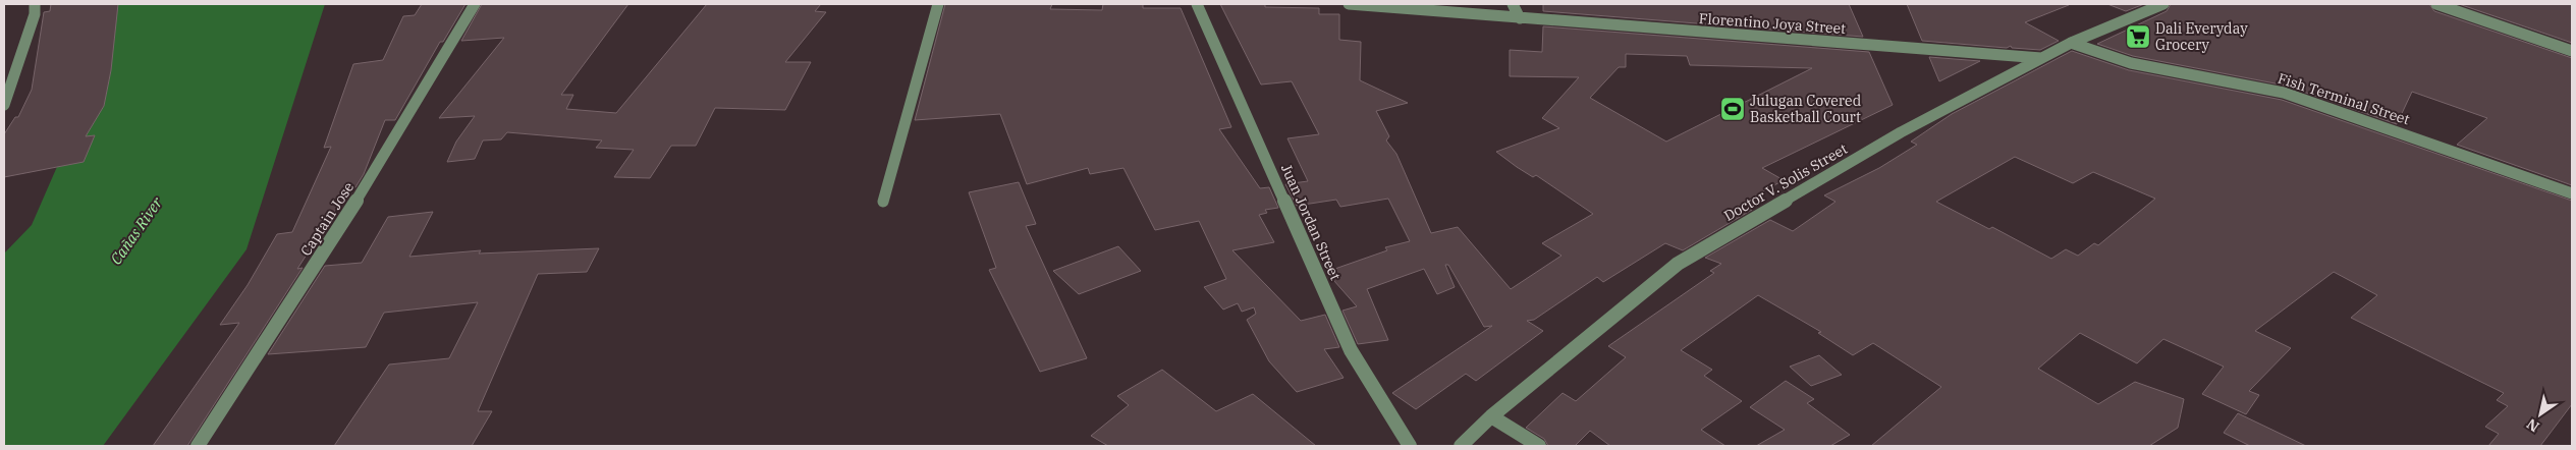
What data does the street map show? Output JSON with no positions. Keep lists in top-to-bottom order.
{
  "streets": {
    "street": [
      "Florentino Joya Street",
      "Fish Terminal Street",
      "Doctor V. Solis Street",
      "Captain Jose",
      "Juan Jordan Street"
    ]
  },
  "crossings": [
    ["Florentino Joya Street", "Doctor V. Solis Street"],
    ["Fish Terminal Street", "Doctor V. Solis Street"]
  ],
  "water": ["Cañas River"],
  "places": {
    "supermarket": ["Dali Everyday Grocery"],
    "sports": ["Julugan Covered Basketball Court"]
  },
  "north": "bottom left"
}
